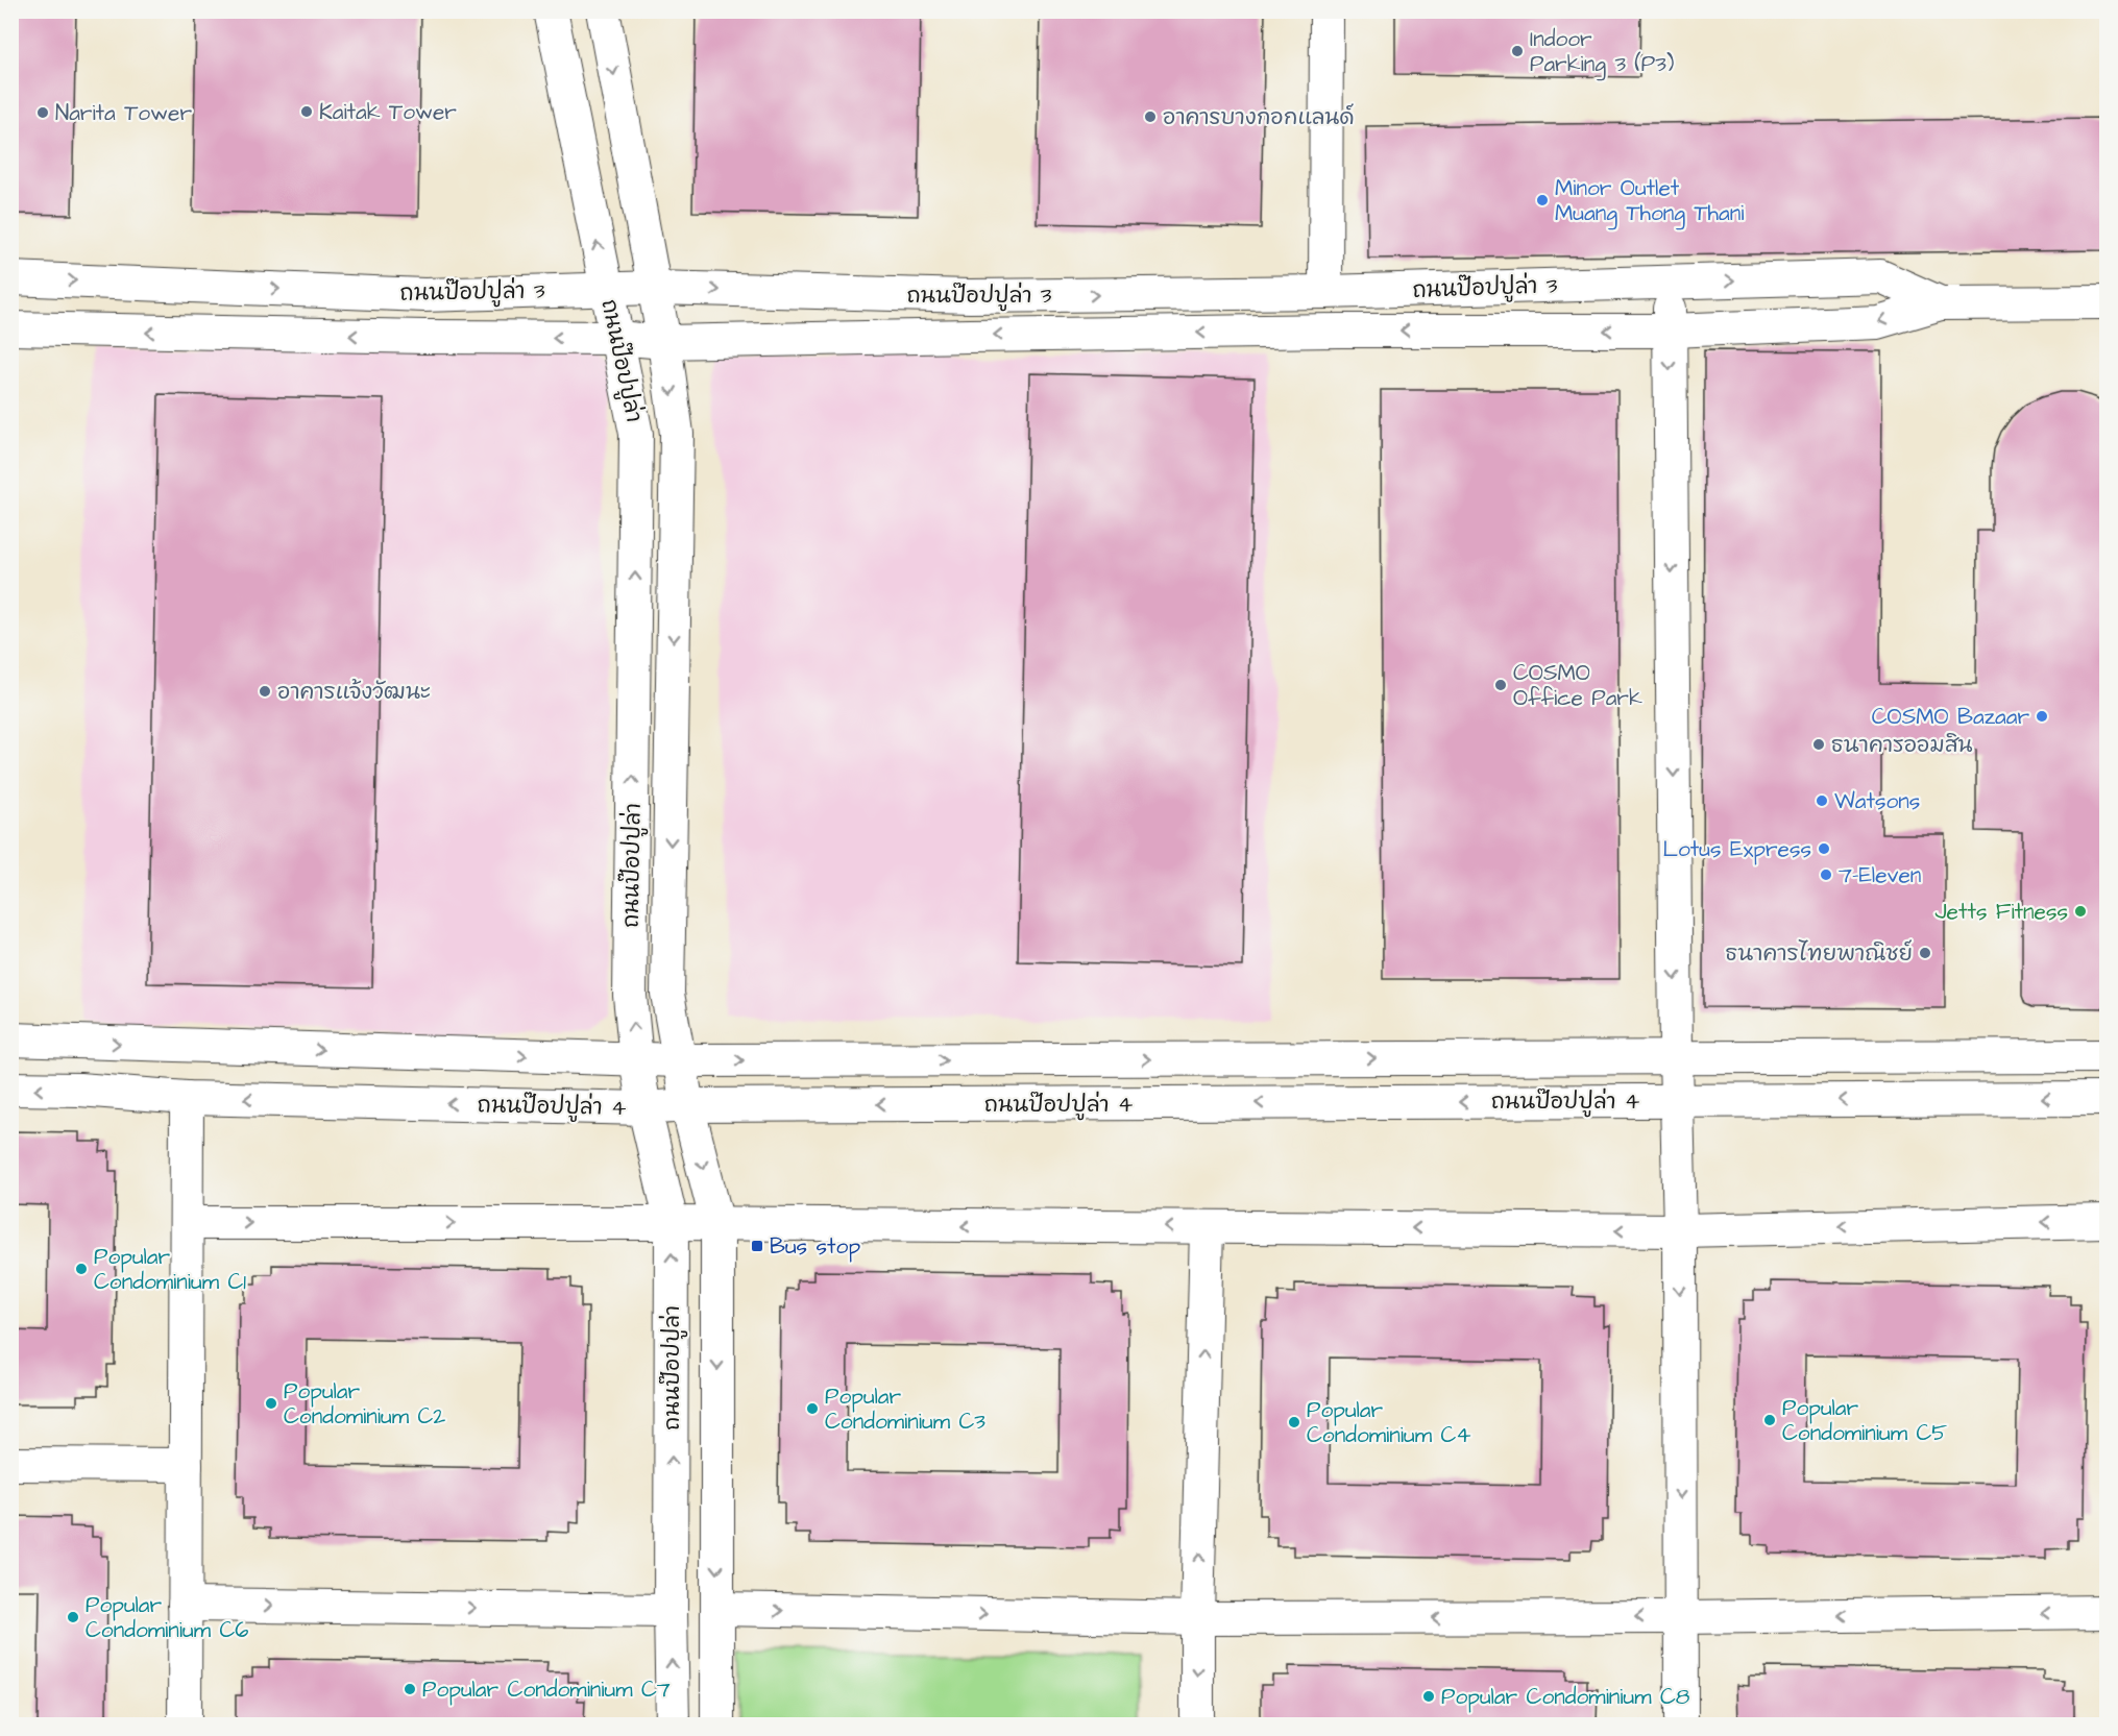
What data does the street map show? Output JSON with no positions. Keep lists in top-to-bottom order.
{
  "streets": {
    "street": ["ถนนป๊อปปูล่า 3", "ถนนป๊อปปูล่า", "ถนนป๊อปปูล่า 4"]
  },
  "crossings": [
    ["ถนนป๊อปปูล่า 3", "ถนนป๊อปปูล่า"],
    ["ถนนป๊อปปูล่า", "ถนนป๊อปปูล่า 4"]
  ],
  "places": {
    "other": [
      "Indoor Parking 3 (P3)",
      "Kaitak Tower",
      "Narita Tower",
      "อาคารบางกอกแลนด์",
      "Minor Outlet Muang Thong Thani",
      "COSMO Office Park",
      "อาคารแจ้งวัฒนะ",
      "COSMO Bazaar",
      "ธนาคารออมสิน",
      "Watsons",
      "Lotus Express",
      "7-Eleven",
      "Jetts Fitness",
      "ธนาคารไทยพาณิชย์",
      "Popular Condominium C1",
      "Popular Condominium C2",
      "Popular Condominium C3",
      "Popular Condominium C5",
      "Popular Condominium C4",
      "Popular Condominium C6",
      "Popular Condominium C7",
      "Popular Condominium C8"
    ],
    "transit": ["Bus stop"]
  }
}
